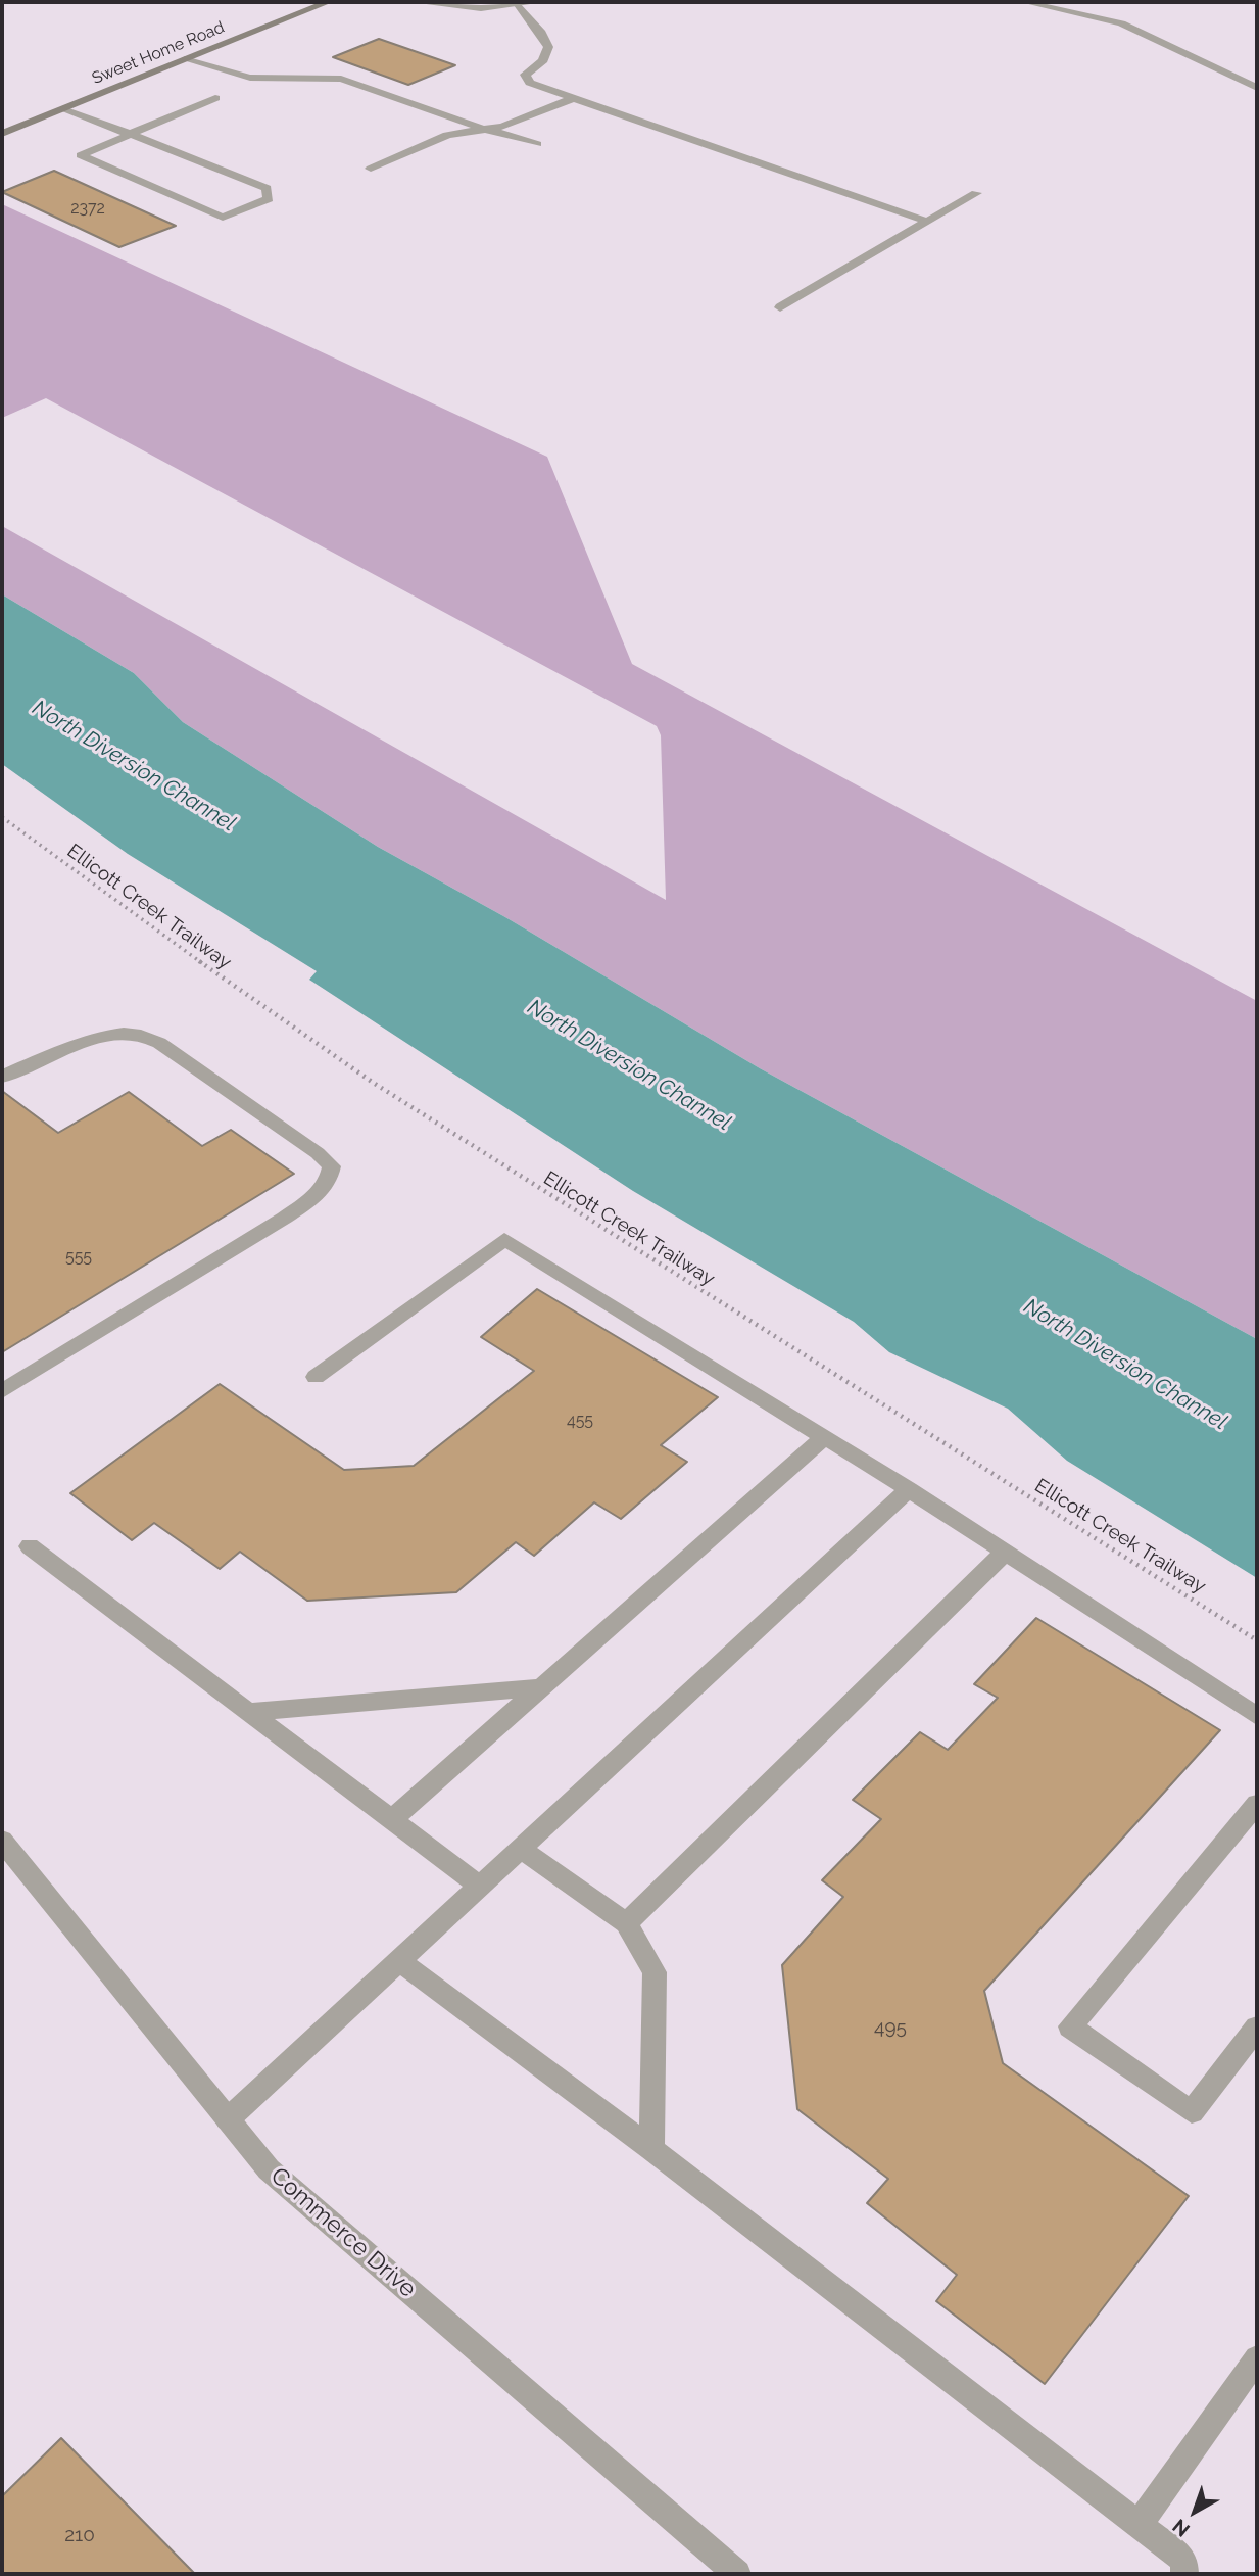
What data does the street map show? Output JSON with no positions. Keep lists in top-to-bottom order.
{
  "streets": {
    "main road": ["Sweet Home Road"],
    "street": ["Commerce Drive"],
    "path": ["Ellicott Creek Trailway"]
  },
  "water": ["North Diversion Channel"],
  "house_numbers": [
    "2372",
    "555",
    "455",
    "495",
    "210"
  ],
  "north": "bottom left"
}
